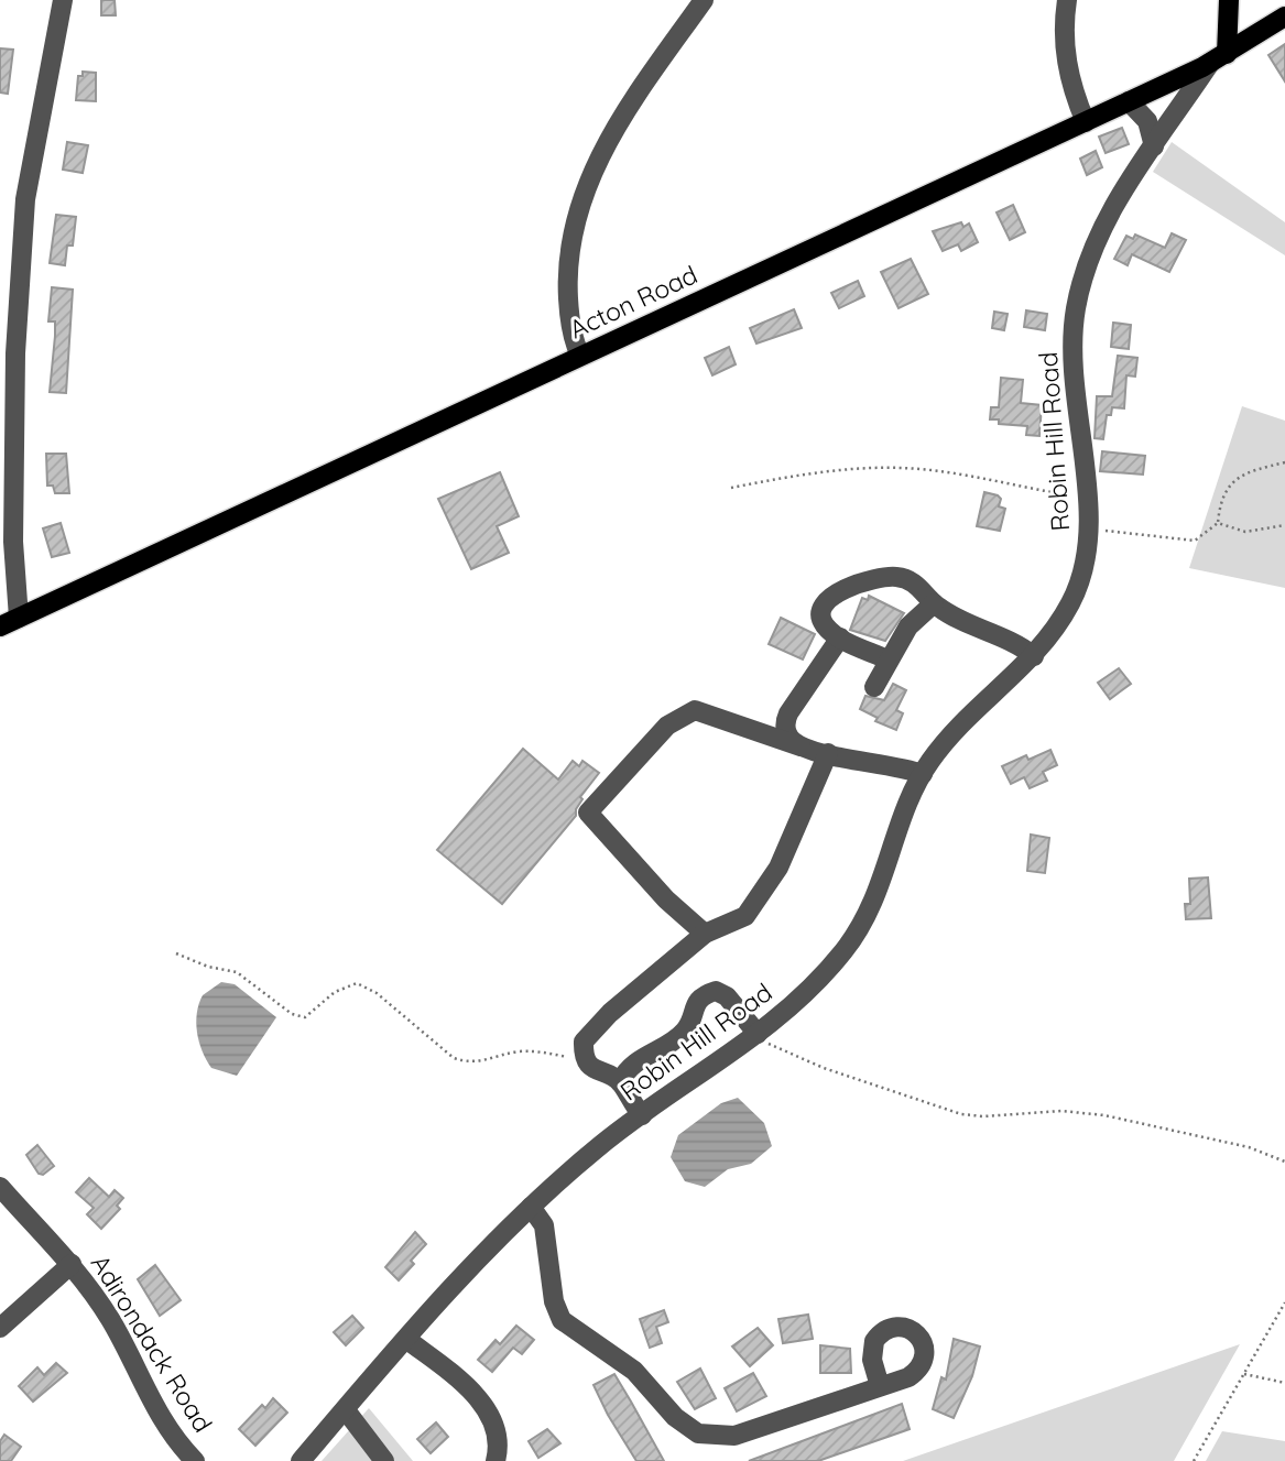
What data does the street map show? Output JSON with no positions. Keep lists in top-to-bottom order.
{
  "streets": {
    "main road": ["Acton Road"],
    "street": ["Robin Hill Road", "Adirondack Road"]
  },
  "crossings": [
    ["Acton Road", "Robin Hill Road"]
  ]
}
